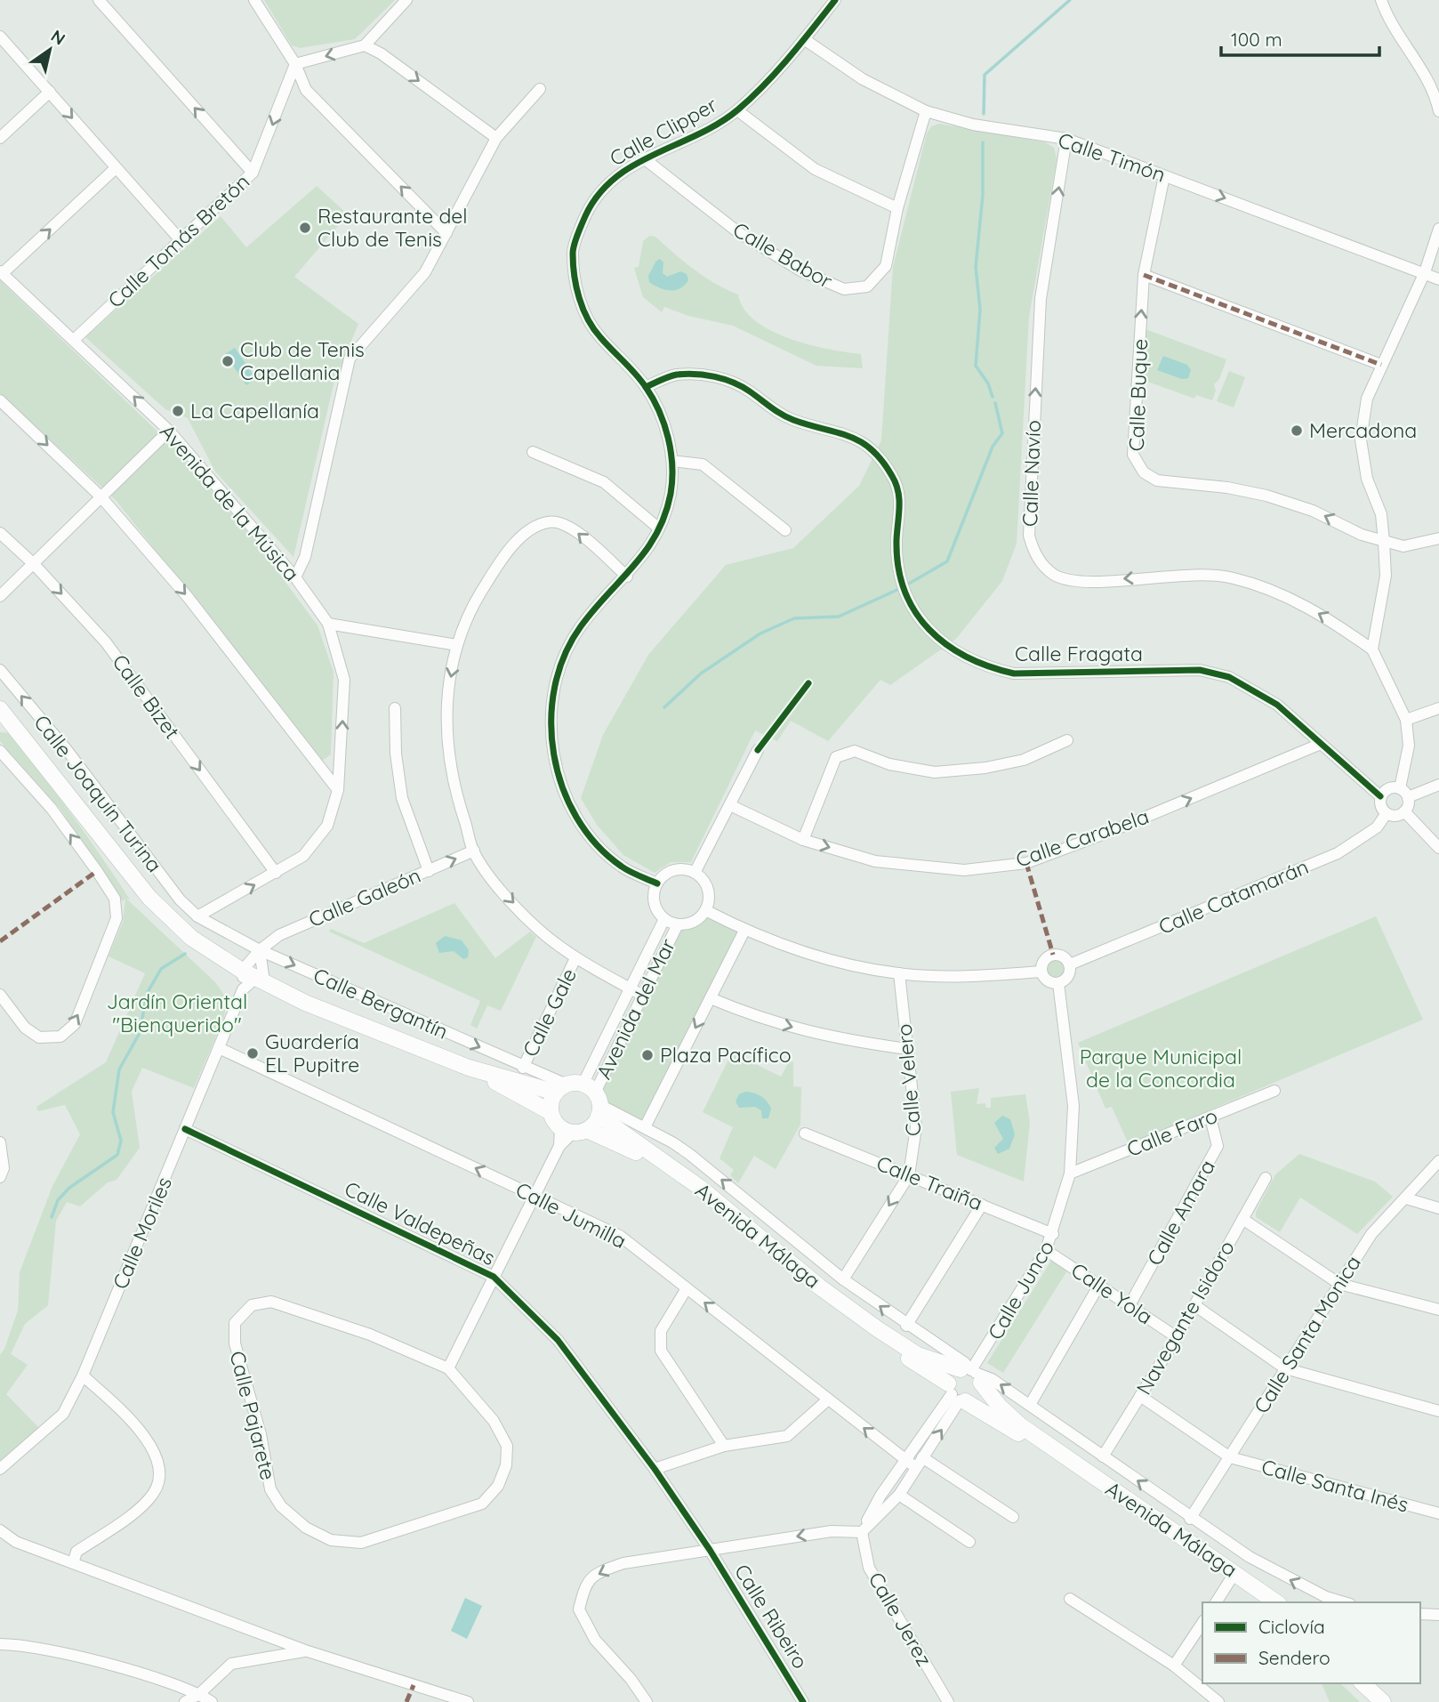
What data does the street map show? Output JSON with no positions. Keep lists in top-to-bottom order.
{
  "streets": {
    "street": [
      "Calle Clipper",
      "Calle Timón",
      "Calle Tomás Bretón",
      "Calle Babor",
      "Calle Buque",
      "Calle Navío",
      "Avenida de la Música",
      "Calle Fragata",
      "Calle Bizet",
      "Calle Joaquín Turina",
      "Calle Carabela",
      "Calle Catamarán",
      "Calle Galeón",
      "Calle Bergantín",
      "Avenida del Mar",
      "Calle Gale",
      "Calle Velero",
      "Calle Faro",
      "Calle Traiña",
      "Calle Amara",
      "Calle Jumilla",
      "Calle Valdepeñas",
      "Calle Moriles",
      "Avenida Málaga",
      "Calle Junco",
      "Calle Yola",
      "Navegante Isidoro",
      "Calle Santa Monica",
      "Calle Pajarete",
      "Calle Santa Inés",
      "Calle Ribeiro",
      "Calle Jerez"
    ]
  },
  "crossings": [
    ["Calle Clipper", "Calle Timón"],
    ["Calle Clipper", "Calle Babor"],
    ["Calle Clipper", "Calle Fragata"],
    ["Calle Clipper", "Avenida del Mar"],
    ["Calle Timón", "Calle Babor"],
    ["Calle Timón", "Calle Buque"],
    ["Calle Timón", "Calle Navío"],
    ["Calle Tomás Bretón", "Avenida de la Música"],
    ["Avenida de la Música", "Calle Bizet"],
    ["Avenida de la Música", "Calle Joaquín Turina"],
    ["Avenida de la Música", "Calle Bergantín"],
    ["Calle Fragata", "Calle Carabela"],
    ["Calle Fragata", "Calle Catamarán"],
    ["Calle Joaquín Turina", "Calle Bergantín"],
    ["Calle Catamarán", "Calle Junco"],
    ["Calle Galeón", "Calle Bergantín"],
    ["Calle Galeón", "Calle Moriles"],
    ["Calle Bergantín", "Avenida del Mar"],
    ["Calle Bergantín", "Calle Gale"],
    ["Calle Bergantín", "Calle Velero"],
    ["Calle Bergantín", "Avenida Málaga"],
    ["Calle Bergantín", "Calle Junco"],
    ["Calle Bergantín", "Navegante Isidoro"],
    ["Calle Bergantín", "Calle Santa Monica"],
    ["Avenida del Mar", "Avenida Málaga"],
    ["Calle Velero", "Calle Traiña"],
    ["Calle Faro", "Calle Amara"],
    ["Calle Faro", "Calle Junco"],
    ["Calle Traiña", "Calle Junco"],
    ["Calle Amara", "Calle Yola"],
    ["Calle Jumilla", "Calle Moriles"],
    ["Calle Valdepeñas", "Calle Moriles"],
    ["Calle Valdepeñas", "Calle Ribeiro"],
    ["Avenida Málaga", "Calle Junco"],
    ["Calle Junco", "Calle Yola"],
    ["Calle Yola", "Navegante Isidoro"],
    ["Navegante Isidoro", "Calle Santa Inés"],
    ["Calle Santa Monica", "Calle Santa Inés"]
  ],
  "one_way": ["Calle Timón", "Calle Carabela"],
  "parks": ["Jardín Oriental \"Bienquerido\"", "Parque Municipal de la Concordia"],
  "places": [
    "Restaurante del Club de Tenis",
    "Club de Tenis Capellania",
    "La Capellanía",
    "Mercadona",
    "Guardería EL Pupitre",
    "Plaza Pacífico"
  ],
  "legend": ["Ciclovía", "Sendero"],
  "scale_bar": "100 m",
  "north": "top right"
}
